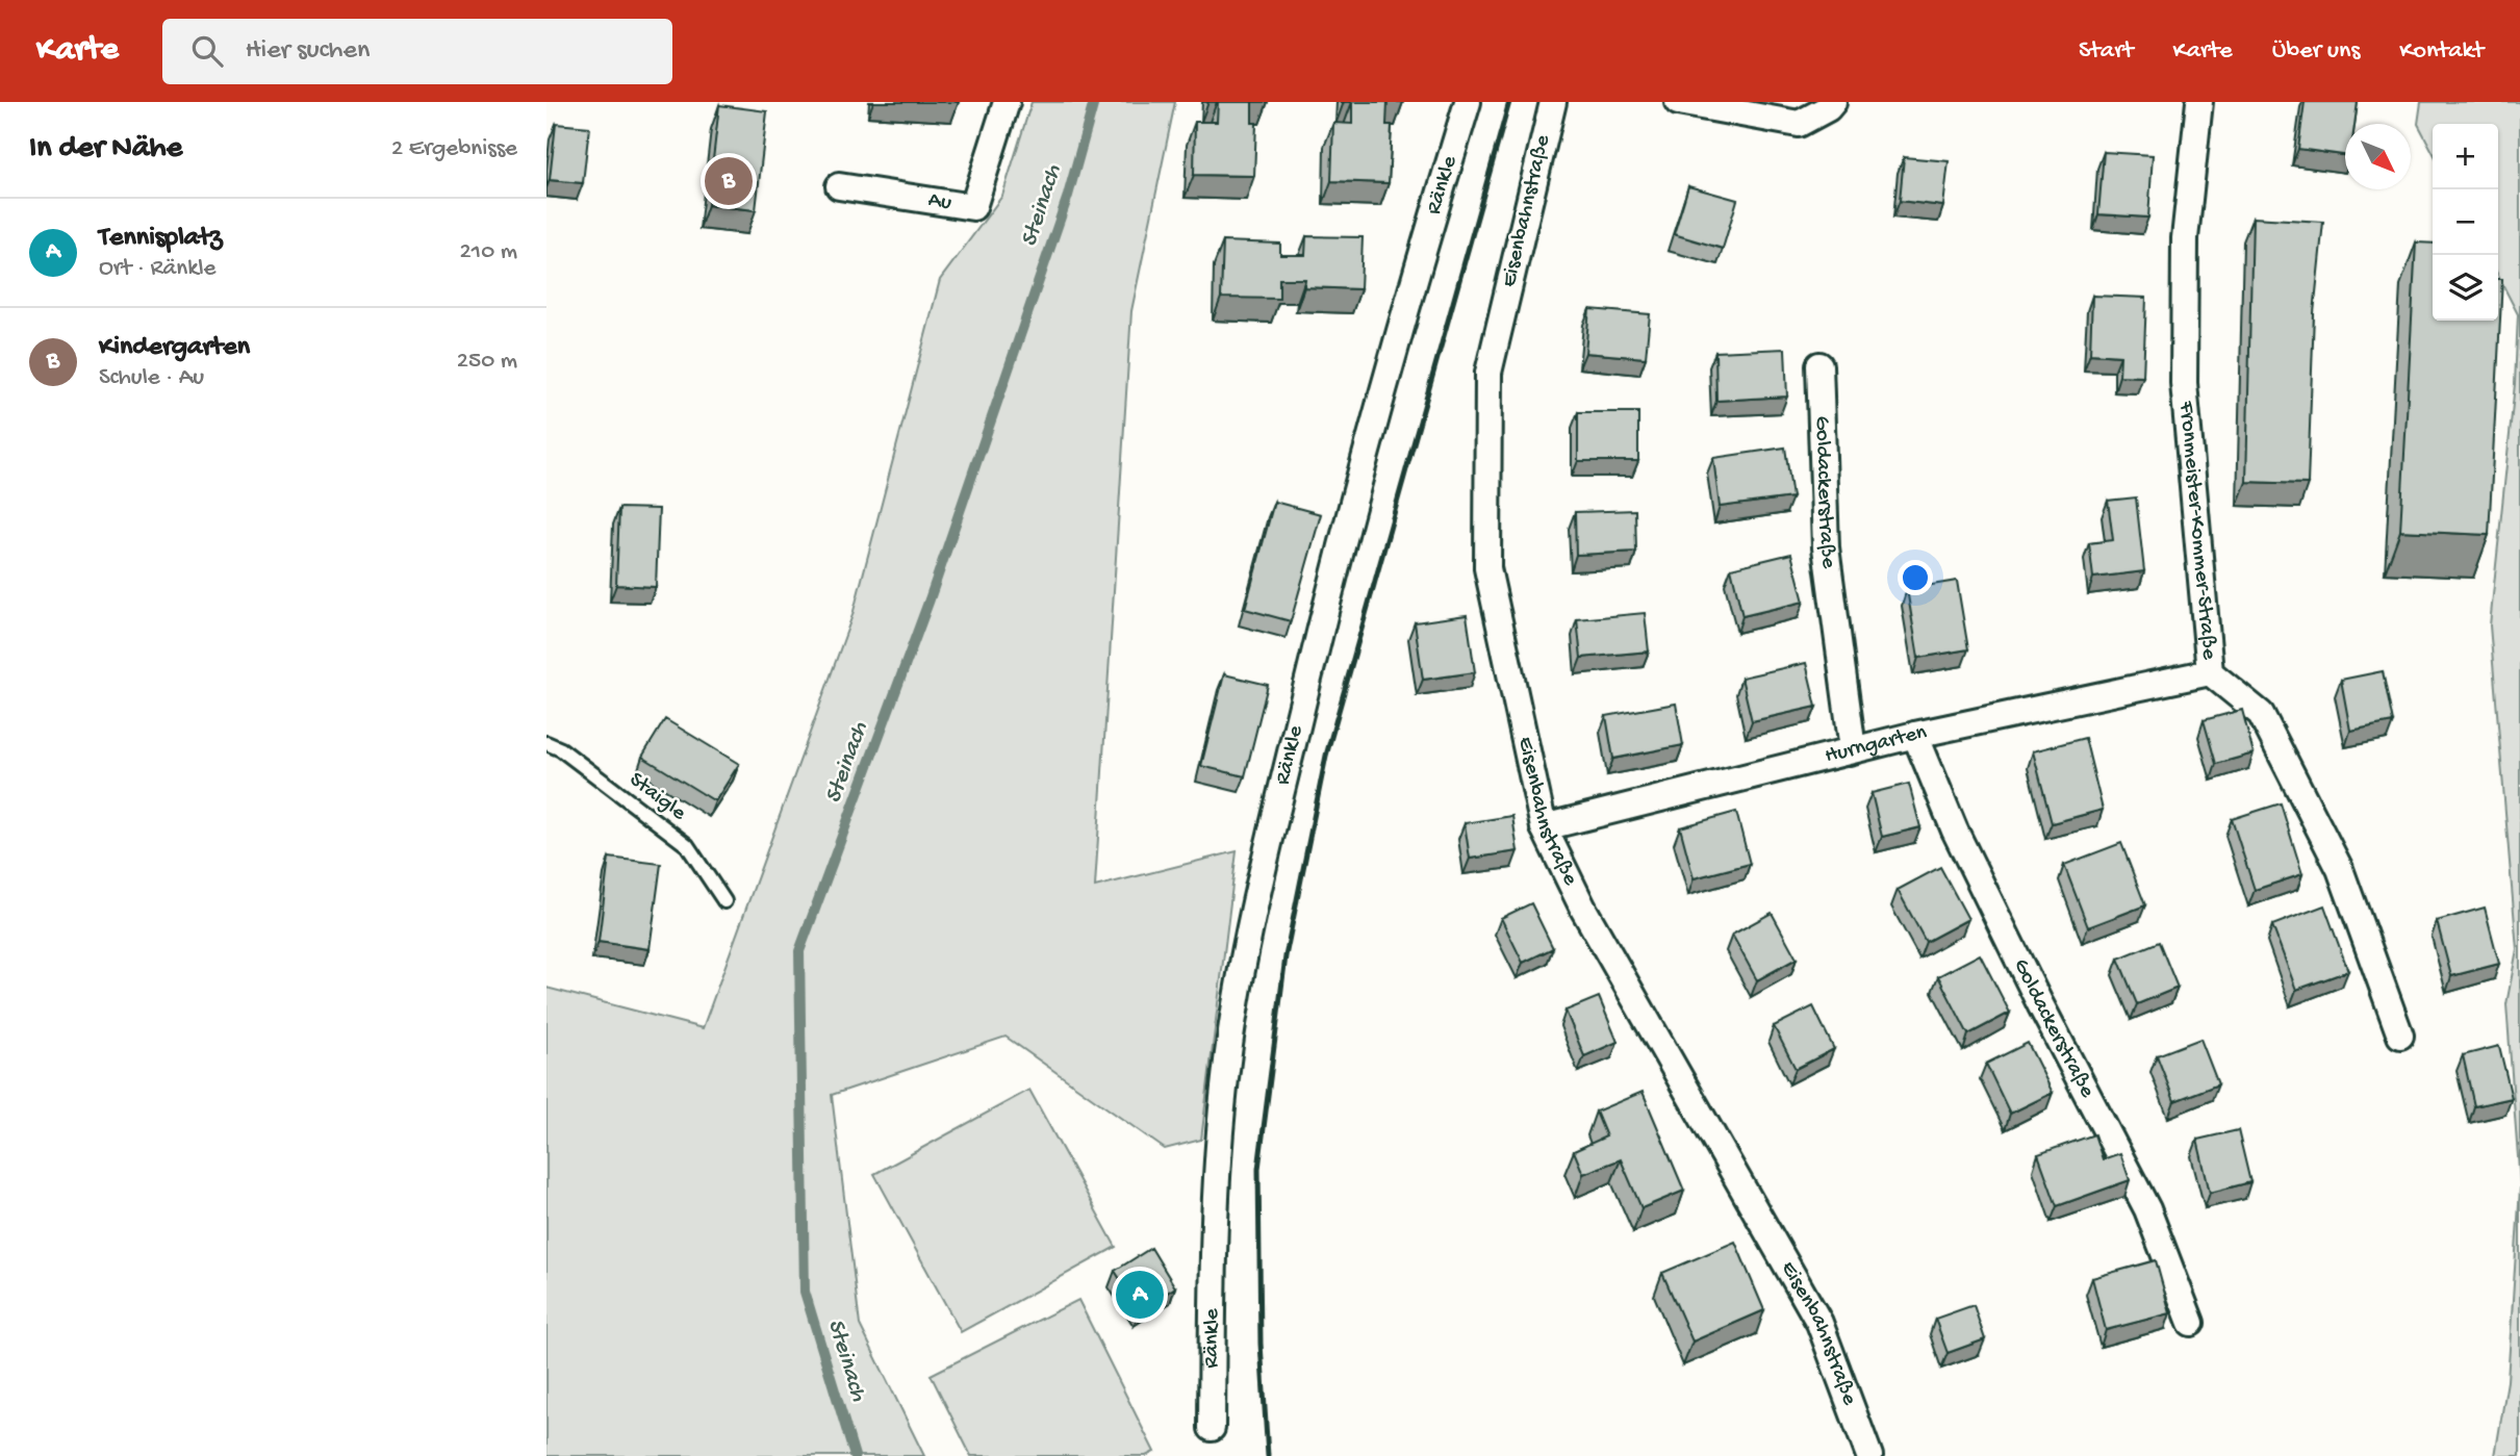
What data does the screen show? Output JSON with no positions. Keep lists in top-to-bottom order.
{
  "streets": {
    "street": [
      "Ränkle",
      "Au",
      "Eisenbahnstraße",
      "Goldackerstraße",
      "Fronmeister-Kommer-Straße",
      "Hurngarten"
    ],
    "lane": ["Staigle"]
  },
  "crossings": [
    ["Eisenbahnstraße", "Hurngarten"],
    ["Goldackerstraße", "Hurngarten"],
    ["Fronmeister-Kommer-Straße", "Hurngarten"]
  ],
  "water": ["Steinach"],
  "north": "bottom right",
  "page": {
    "header": "Karte",
    "search": "Hier suchen",
    "nav": [
      "Start",
      "Karte",
      "Über uns",
      "Kontakt"
    ],
    "heading": ["In der Nähe", "2 Ergebnisse"],
    "map_buttons": ["+", "−"],
    "pins": ["B", "A"],
    "list": [
      {
        "mark": "A",
        "name": "Tennisplatz",
        "note": "Ort · Ränkle",
        "value": "210 m"
      },
      {
        "mark": "B",
        "name": "Kindergarten",
        "note": "Schule · Au",
        "value": "250 m"
      }
    ]
  }
}
